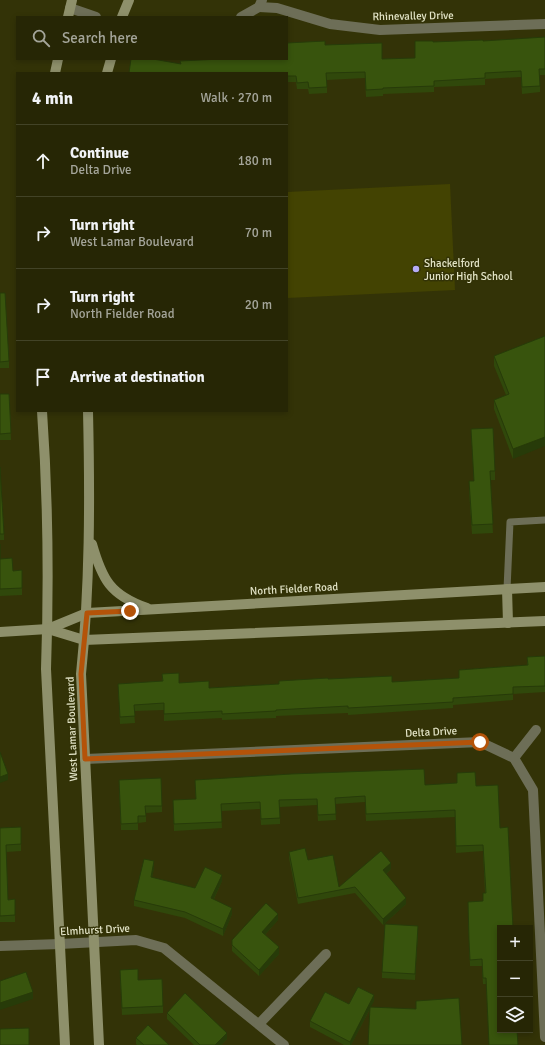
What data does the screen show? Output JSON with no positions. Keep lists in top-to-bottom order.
{
  "streets": {
    "main road": ["North Fielder Road", "West Lamar Boulevard"],
    "street": ["Rhinevalley Drive", "Delta Drive", "Elmhurst Drive"]
  },
  "crossings": [
    ["North Fielder Road", "West Lamar Boulevard"],
    ["West Lamar Boulevard", "Delta Drive"],
    ["West Lamar Boulevard", "Elmhurst Drive"]
  ],
  "places": ["Shackelford Junior High School"],
  "page": {
    "search": "Search here",
    "heading": ["4 min", "Walk · 270 m"],
    "list": [
      ["Continue", "Delta Drive", "180 m"],
      ["Turn right", "West Lamar Boulevard", "70 m"],
      ["Turn right", "North Fielder Road", "20 m"],
      "Arrive at destination"
    ],
    "map_buttons": ["+", "−"]
  }
}
